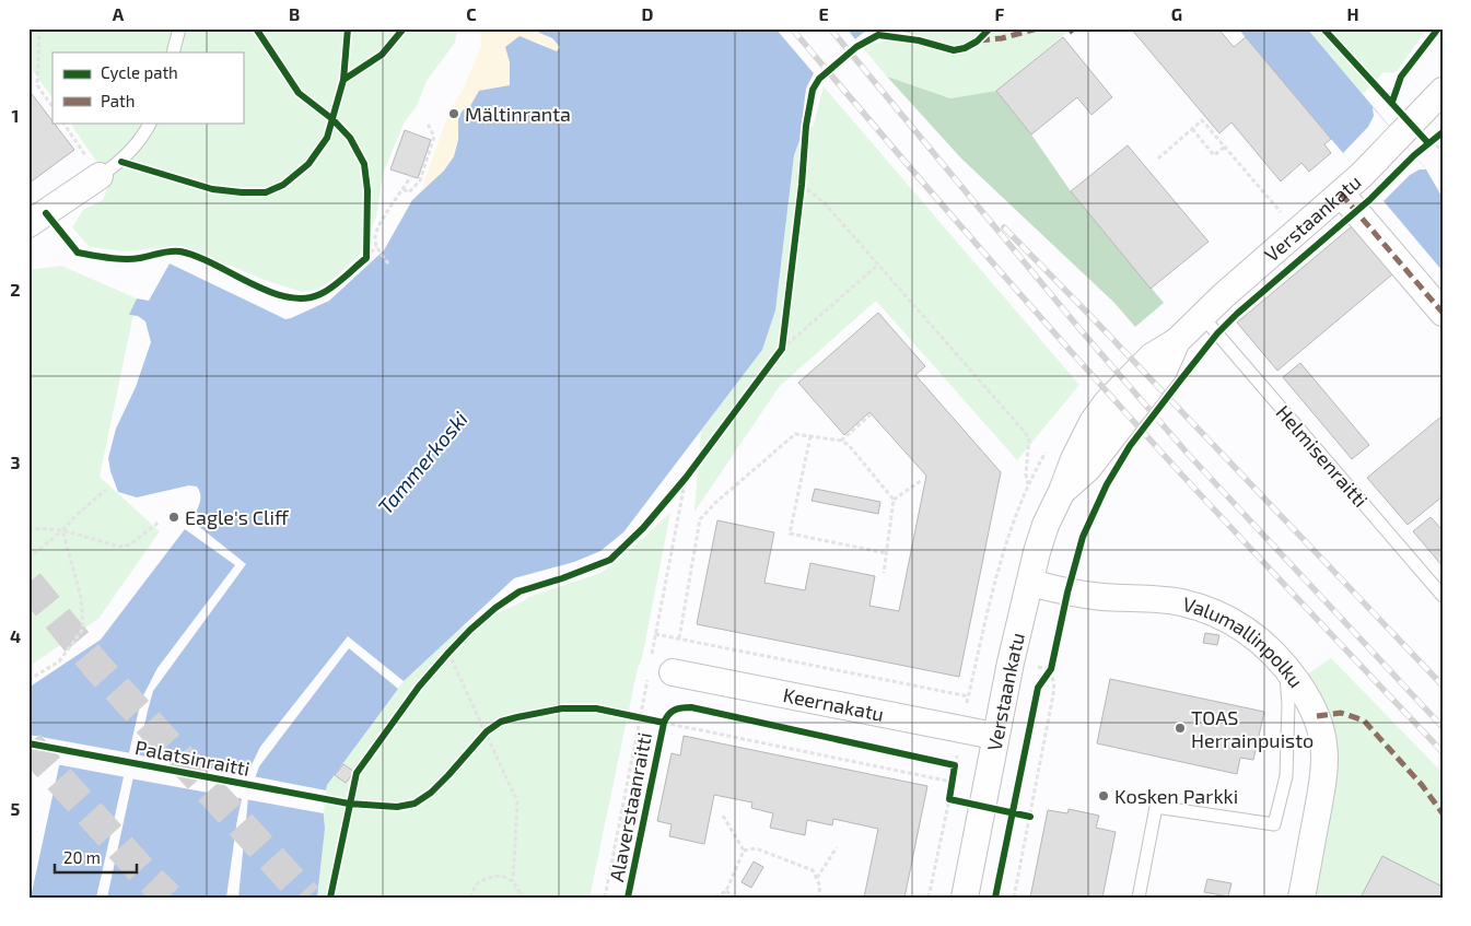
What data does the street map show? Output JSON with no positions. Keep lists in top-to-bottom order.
{
  "streets": {
    "street": ["Verstaankatu", "Valumallinpolku", "Keernakatu"],
    "lane": ["Helmisenraitti"],
    "cycle path": ["Palatsinraitti", "Alaverstaanraitti"]
  },
  "crossings": [
    ["Verstaankatu", "Helmisenraitti"],
    ["Verstaankatu", "Valumallinpolku"],
    ["Verstaankatu", "Keernakatu"]
  ],
  "water": ["Tammerkoski"],
  "places": [
    "Mältinranta",
    "Eagle's Cliff",
    "TOAS Herrainpuisto",
    "Kosken Parkki"
  ],
  "legend": ["Cycle path", "Path"],
  "scale_bar": "20 m",
  "grid": {
    "columns": [
      "A",
      "B",
      "C",
      "D",
      "E",
      "F",
      "G",
      "H"
    ],
    "rows": [
      "1",
      "2",
      "3",
      "4",
      "5"
    ]
  }
}
